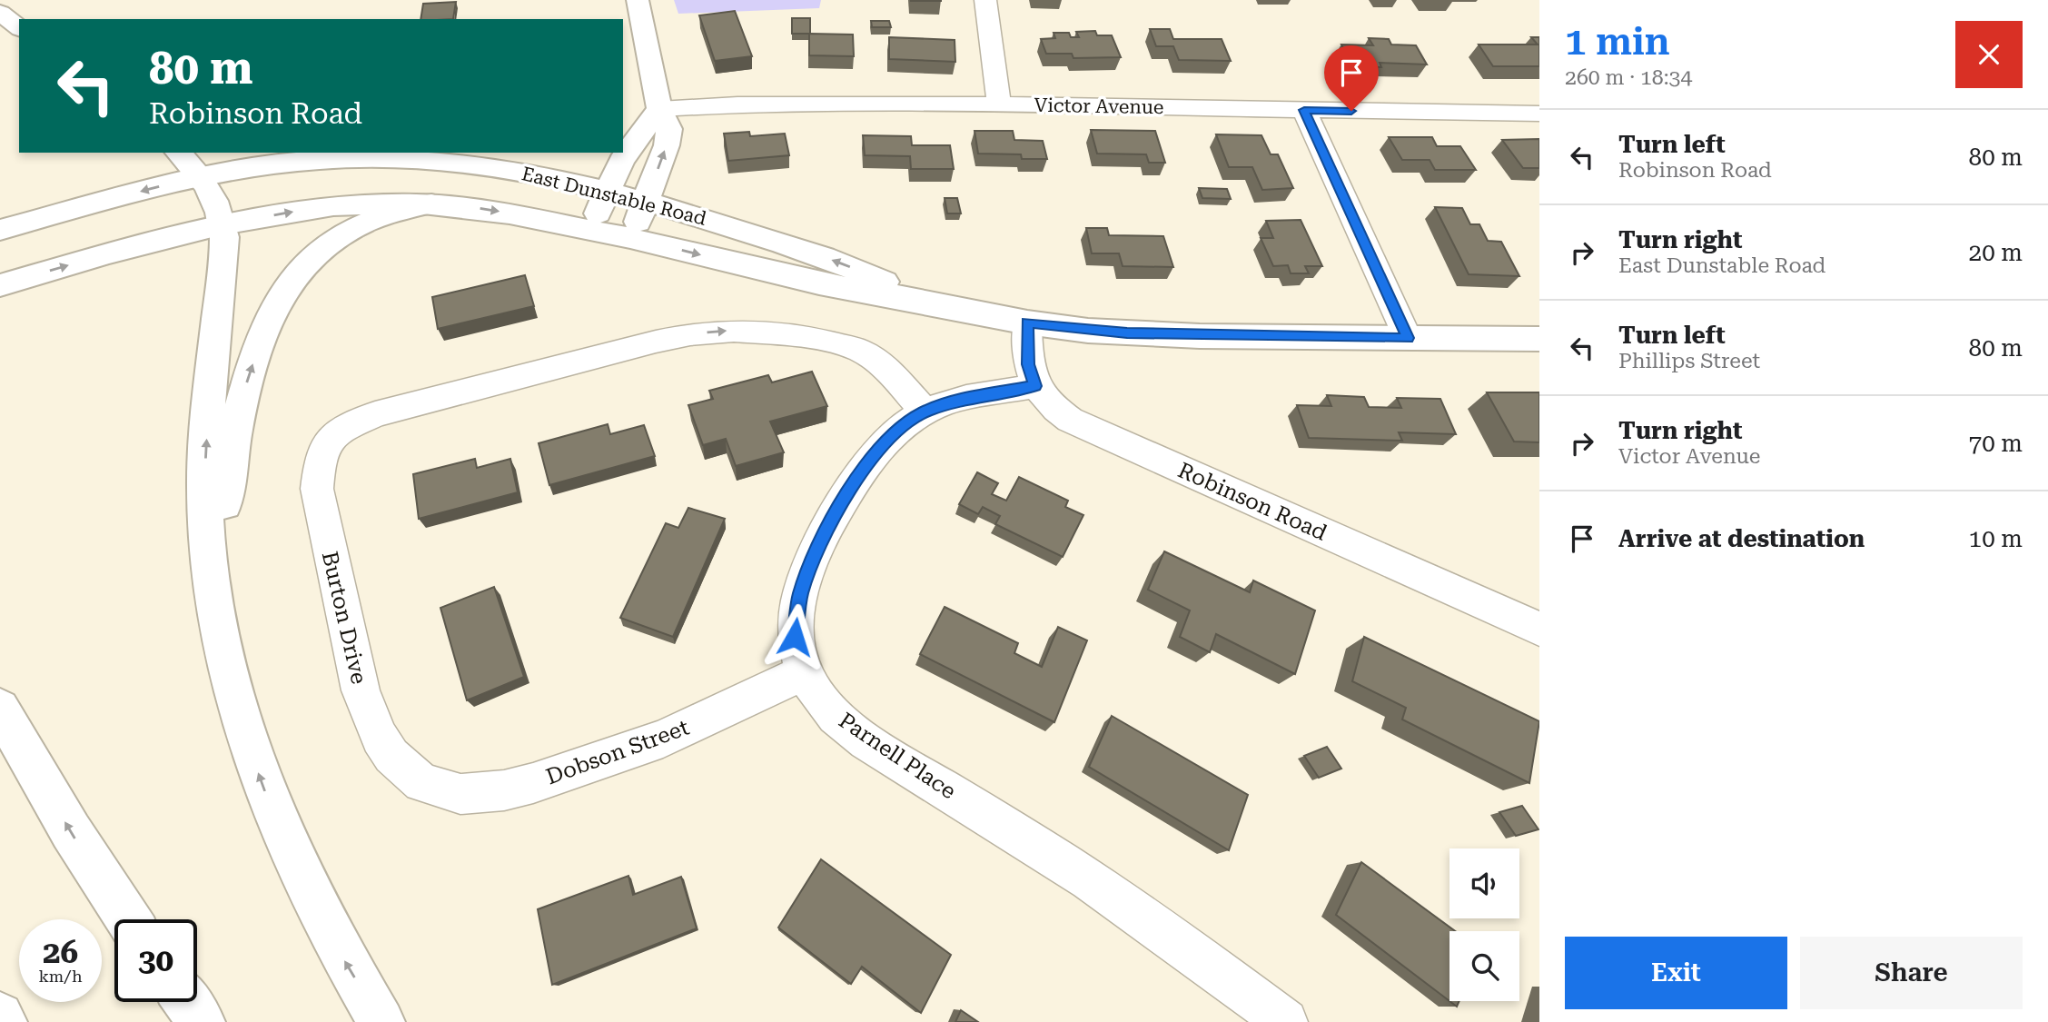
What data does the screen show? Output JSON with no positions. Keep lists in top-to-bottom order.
{
  "streets": {
    "main road": ["East Dunstable Road"],
    "street": [
      "Victor Avenue",
      "Robinson Road",
      "Burton Drive",
      "Dobson Street",
      "Parnell Place"
    ]
  },
  "crossings": [
    ["East Dunstable Road", "Robinson Road"],
    ["Robinson Road", "Parnell Place"],
    ["Burton Drive", "Dobson Street"],
    ["Burton Drive", "Parnell Place"],
    ["Dobson Street", "Parnell Place"]
  ],
  "page": {
    "heading": ["1 min", "260 m · 18:34"],
    "turn": ["80 m", "Robinson Road"],
    "list": [
      {
        "name": "Turn left",
        "note": "Robinson Road",
        "value": "80 m"
      },
      {
        "name": "Turn right",
        "note": "East Dunstable Road",
        "value": "20 m"
      },
      {
        "name": "Turn left",
        "note": "Phillips Street",
        "value": "80 m"
      },
      {
        "name": "Turn right",
        "note": "Victor Avenue",
        "value": "70 m"
      },
      {
        "name": "Arrive at destination",
        "value": "10 m"
      }
    ],
    "speed": "26 km/h",
    "limit": "30",
    "buttons": ["Exit", "Share"]
  }
}
